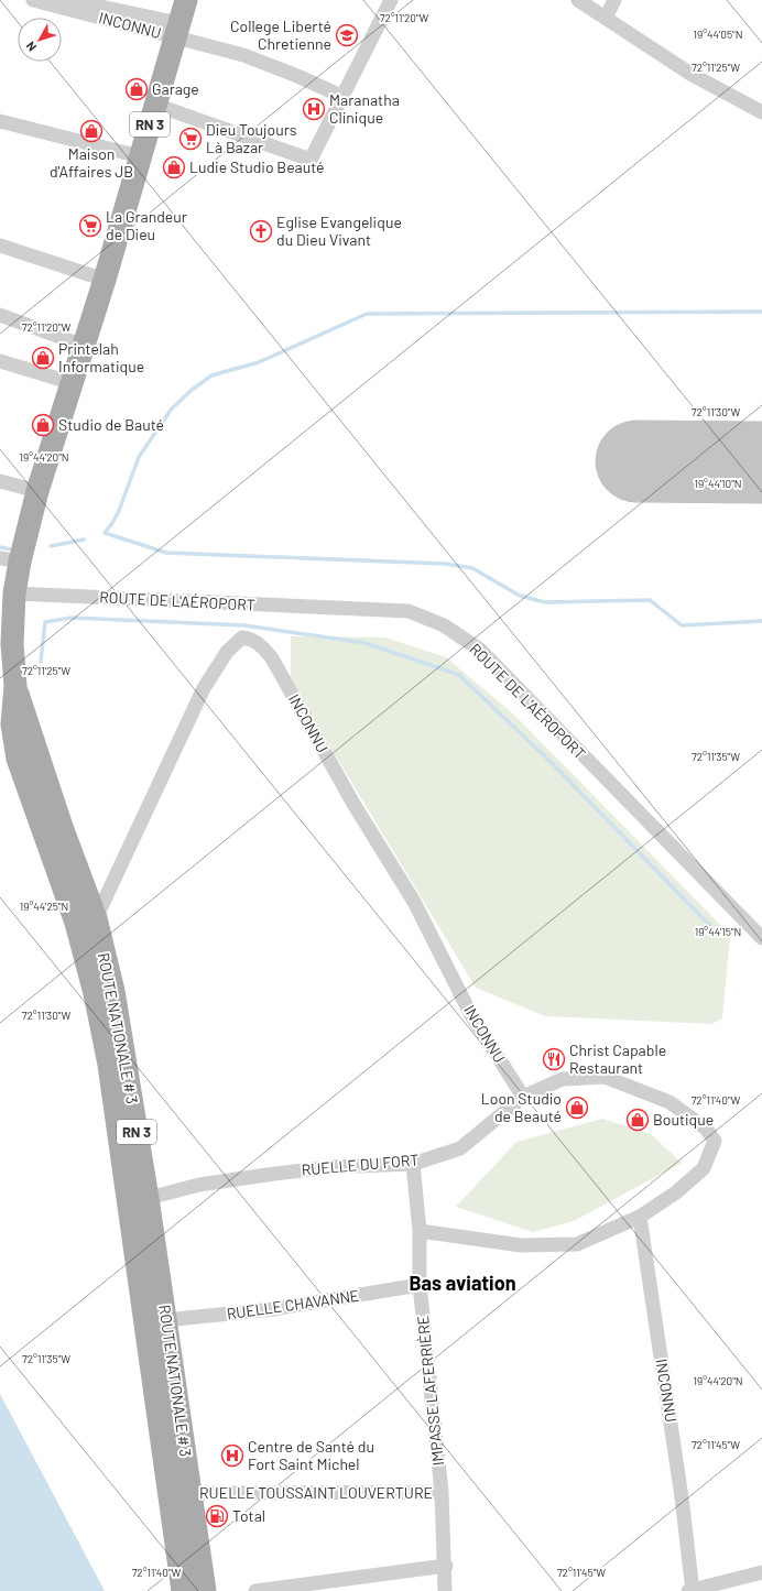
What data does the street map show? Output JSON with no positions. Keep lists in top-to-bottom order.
{
  "streets": {
    "main road": ["RN 3", "ROUTE NATIONALE # 3"],
    "street": [
      "INCONNU",
      "ROUTE DE L'AÉROPORT",
      "RUELLE DU FORT",
      "RUELLE CHAVANNE",
      "IMPASSE LAFERRIÈRE",
      "RUELLE TOUSSAINT LOUVERTURE"
    ]
  },
  "crossings": [
    ["INCONNU", "ROUTE NATIONALE # 3"],
    ["INCONNU", "RUELLE DU FORT"],
    ["ROUTE DE L'AÉROPORT", "ROUTE NATIONALE # 3"],
    ["ROUTE NATIONALE # 3", "RUELLE DU FORT"],
    ["ROUTE NATIONALE # 3", "RUELLE CHAVANNE"],
    ["ROUTE NATIONALE # 3", "RUELLE TOUSSAINT LOUVERTURE"],
    ["RUELLE DU FORT", "IMPASSE LAFERRIÈRE"],
    ["RUELLE CHAVANNE", "IMPASSE LAFERRIÈRE"],
    ["IMPASSE LAFERRIÈRE", "RUELLE TOUSSAINT LOUVERTURE"]
  ],
  "districts": ["Bas aviation"],
  "places": {
    "school or university": ["College Liberté Chretienne"],
    "shop": [
      "Garage",
      "Maison d'Affaires JB",
      "Ludie Studio Beauté",
      "Printelah Informatique",
      "Studio de Bauté",
      "Loon Studio de Beauté",
      "Boutique"
    ],
    "hospital": ["Maranatha Clinique", "Centre de Santé du Fort Saint Michel"],
    "supermarket": ["Dieu Toujours Là Bazar", "La Grandeur de Dieu"],
    "church": ["Eglise Evangelique du Dieu Vivant"],
    "restaurant": ["Christ Capable Restaurant"],
    "fuel station": ["Total"]
  },
  "north": "bottom left",
  "coordinates": [
    "72°11'20\"W",
    "19°44'05\"N",
    "72°11'25\"W",
    "72°11'30\"W",
    "19°44'20\"N",
    "19°44'10\"N",
    "72°11'35\"W",
    "19°44'25\"N",
    "19°44'15\"N",
    "72°11'40\"W",
    "72°11'45\"W"
  ]
}
